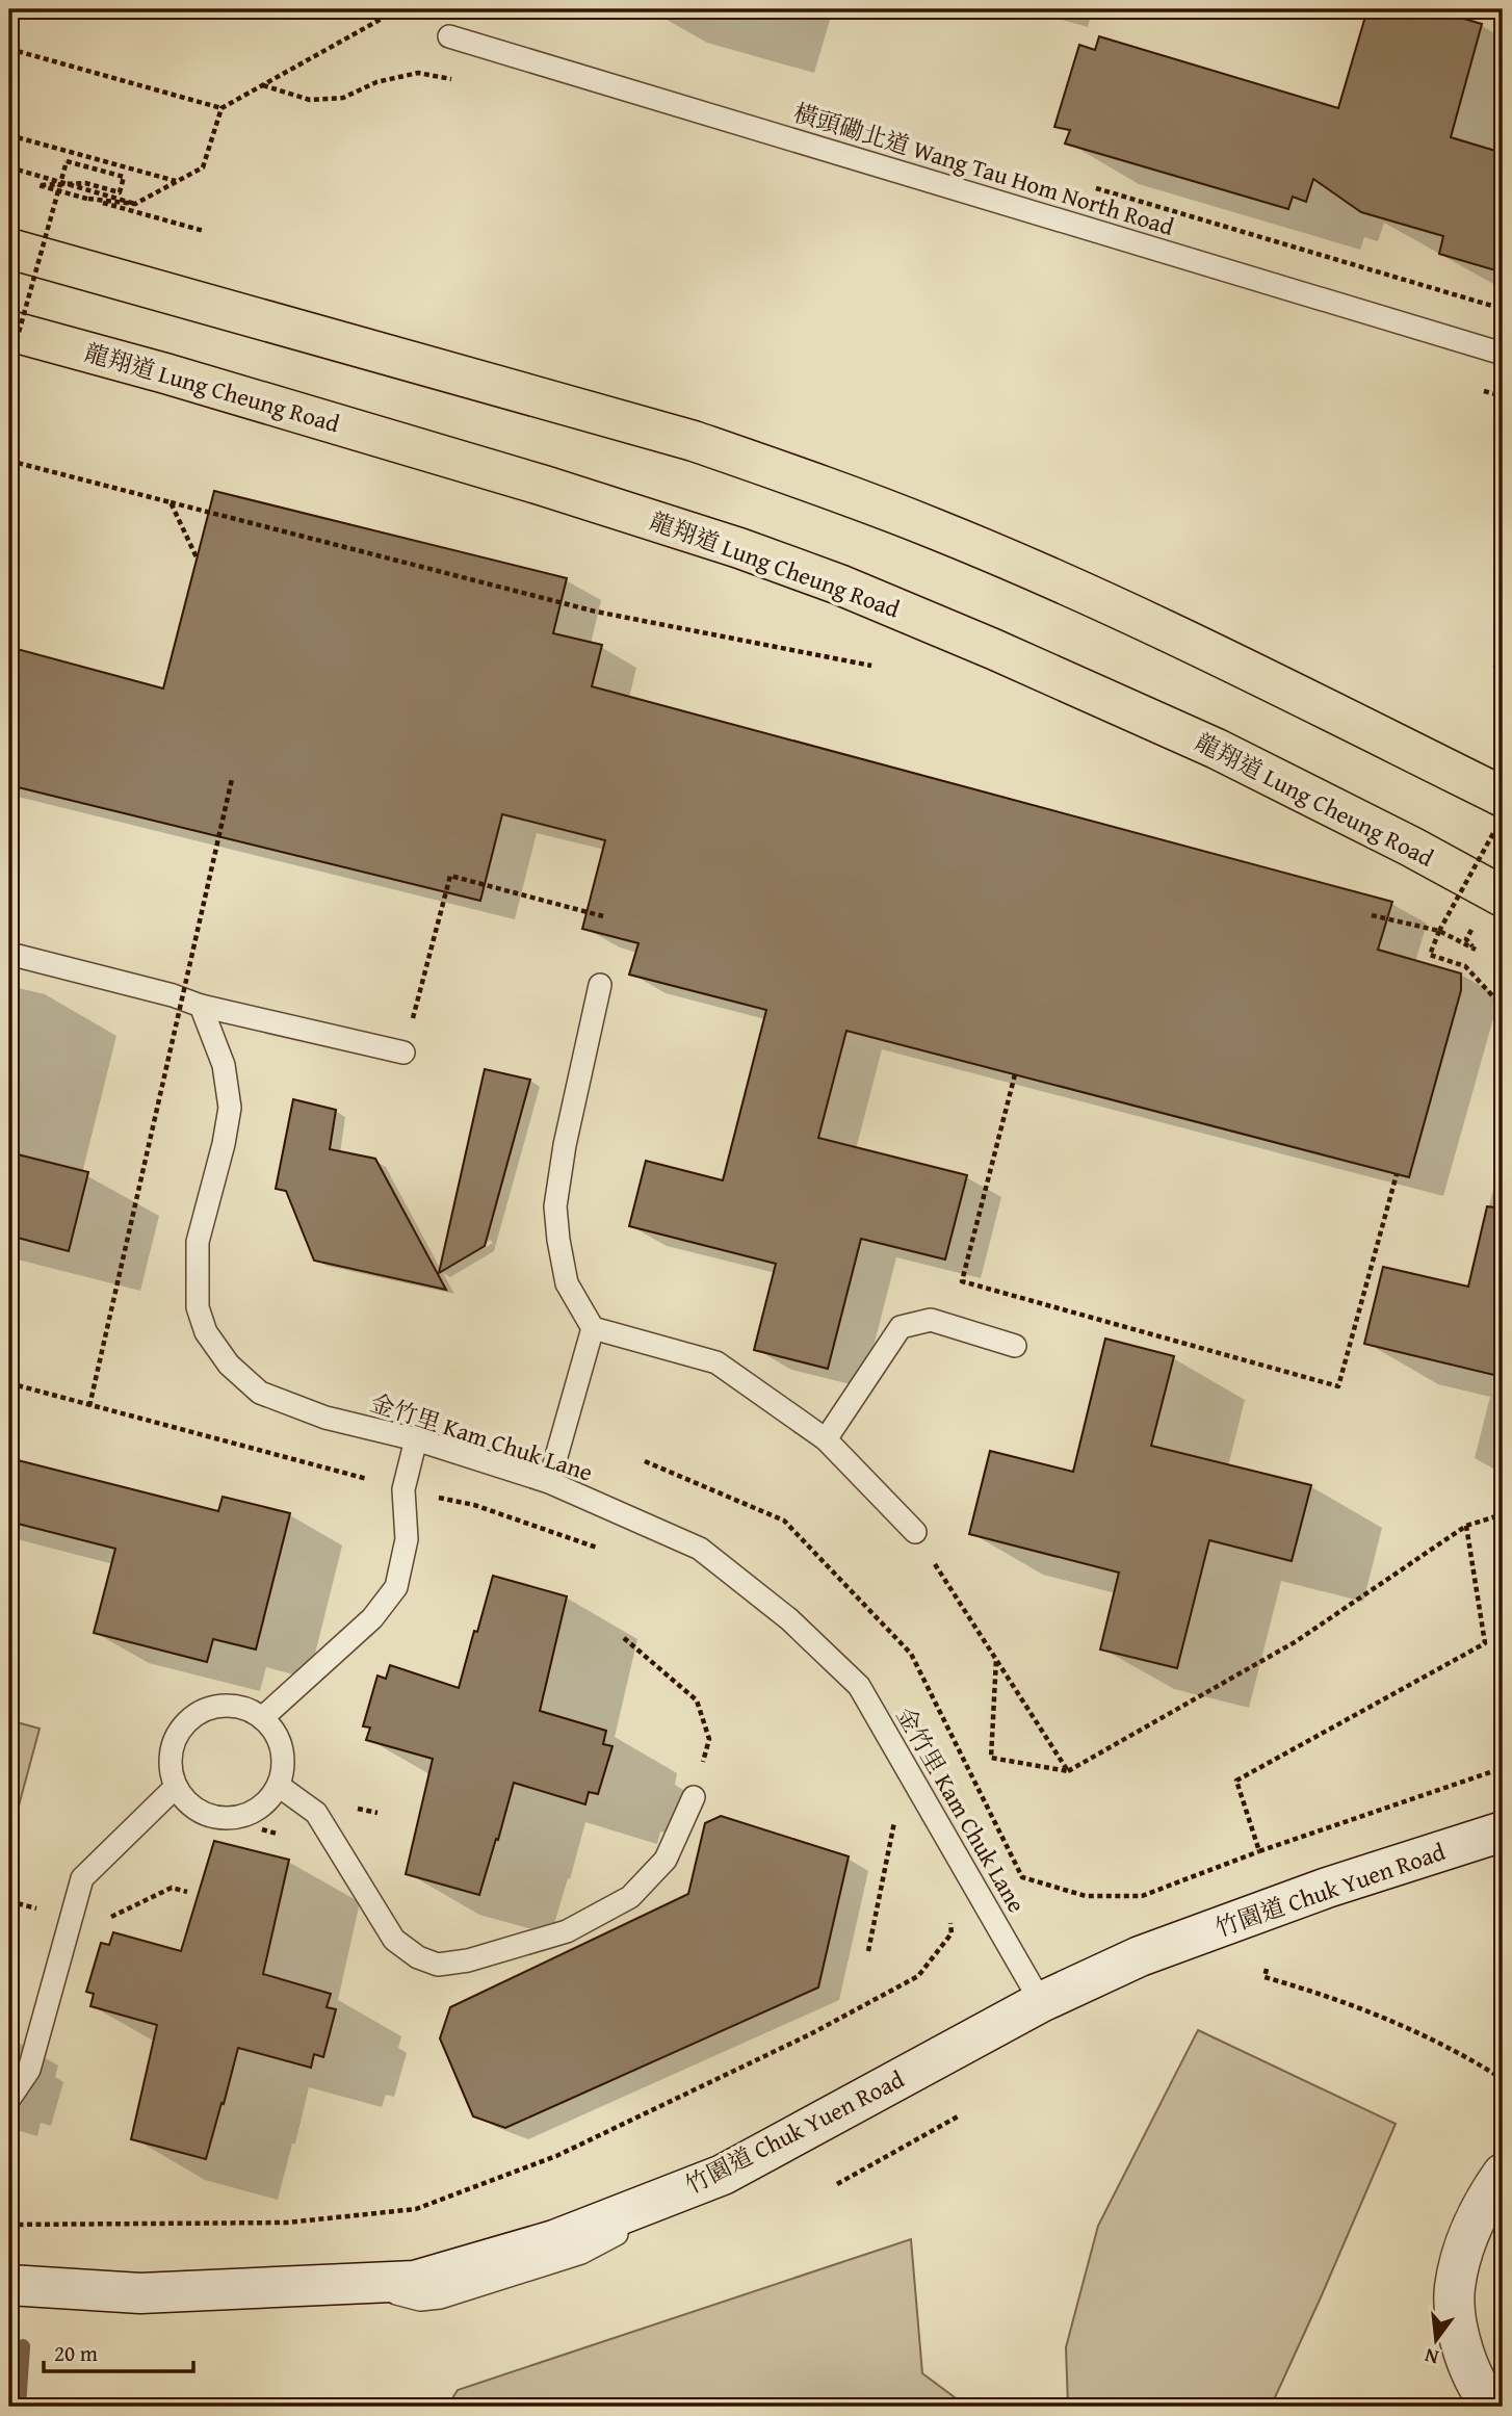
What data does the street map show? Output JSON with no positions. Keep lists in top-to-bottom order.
{
  "streets": {
    "highway": ["龍翔道 Lung Cheung Road"],
    "main road": ["竹園道 Chuk Yuen Road"],
    "lane": ["橫頭磡北道 Wang Tau Hom North Road", "金竹里 Kam Chuk Lane"]
  },
  "crossings": [
    ["金竹里 Kam Chuk Lane", "竹園道 Chuk Yuen Road"]
  ],
  "scale_bar": "20 m",
  "north": "bottom"
}
